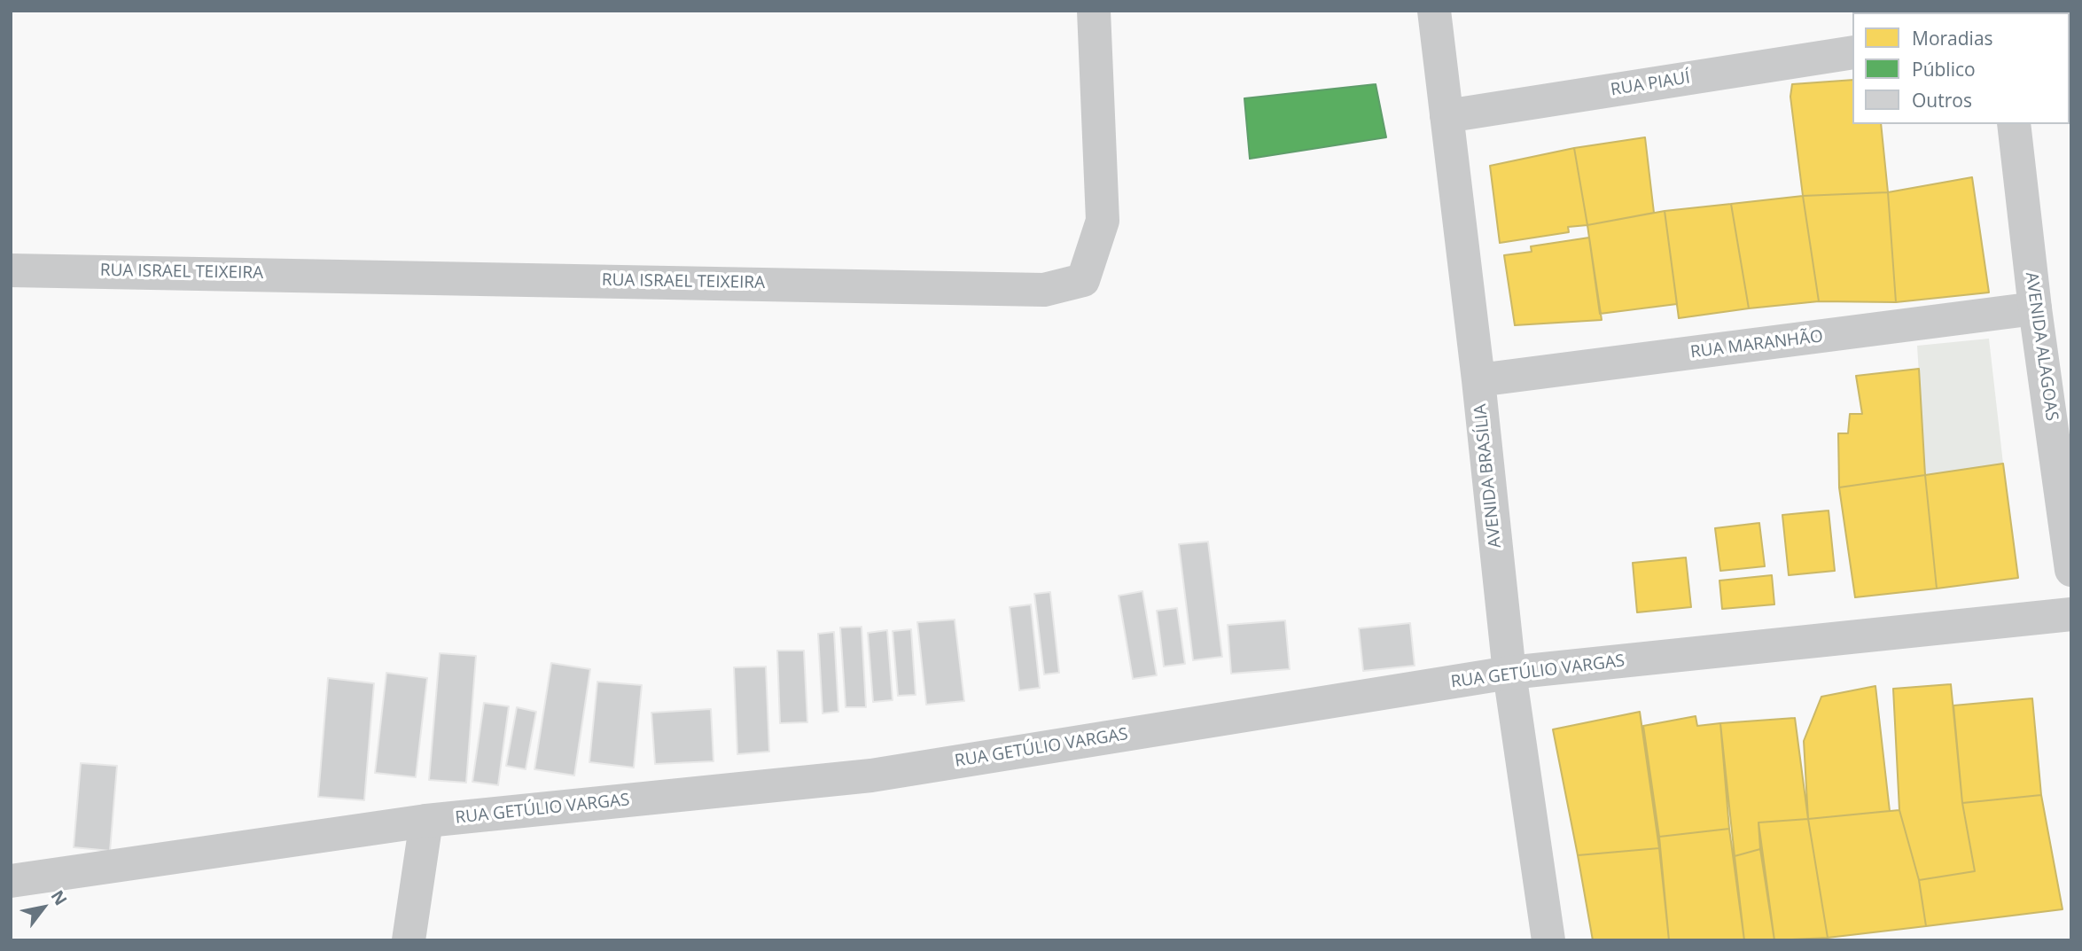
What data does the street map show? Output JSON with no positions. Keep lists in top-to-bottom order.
{
  "streets": {
    "street": [
      "RUA PIAUÍ",
      "RUA ISRAEL TEIXEIRA",
      "RUA MARANHÃO",
      "AVENIDA ALAGOAS",
      "AVENIDA BRASÍLIA",
      "RUA GETÚLIO VARGAS"
    ]
  },
  "crossings": [
    ["RUA PIAUÍ", "AVENIDA BRASÍLIA"],
    ["RUA MARANHÃO", "AVENIDA ALAGOAS"],
    ["RUA MARANHÃO", "AVENIDA BRASÍLIA"],
    ["AVENIDA BRASÍLIA", "RUA GETÚLIO VARGAS"]
  ],
  "legend": ["Moradias", "Público", "Outros"],
  "north": "top right"
}
